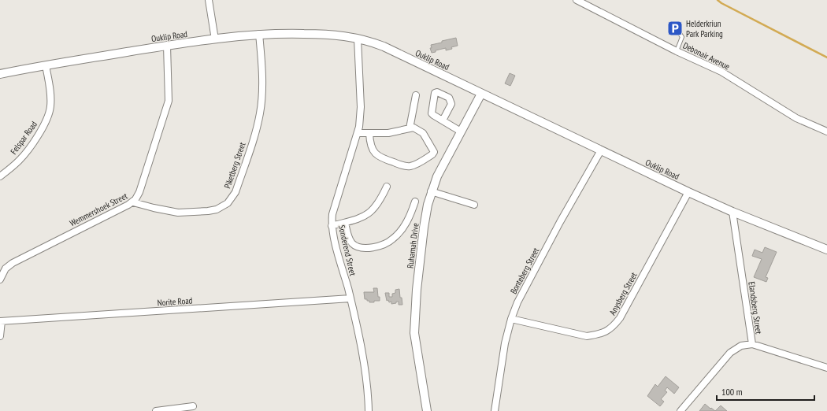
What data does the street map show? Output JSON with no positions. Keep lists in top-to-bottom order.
{
  "streets": {
    "street": [
      "Ouklip Road",
      "Debonair Avenue",
      "Felspar Road",
      "Piketberg Street",
      "Wemmershoek Street",
      "Ruhamah Drive",
      "Sonderend Street",
      "Bonteberg Street",
      "Anysberg Street",
      "Norite Road",
      "Elandsberg Street"
    ]
  },
  "crossings": [
    ["Ouklip Road", "Felspar Road"],
    ["Ouklip Road", "Piketberg Street"],
    ["Ouklip Road", "Wemmershoek Street"],
    ["Ouklip Road", "Ruhamah Drive"],
    ["Ouklip Road", "Sonderend Street"],
    ["Ouklip Road", "Bonteberg Street"],
    ["Ouklip Road", "Anysberg Street"],
    ["Ouklip Road", "Elandsberg Street"],
    ["Piketberg Street", "Wemmershoek Street"],
    ["Sonderend Street", "Norite Road"],
    ["Bonteberg Street", "Anysberg Street"]
  ],
  "places": {
    "parking": ["Helderkriun Park Parking"]
  },
  "scale_bar": "100 m"
}
